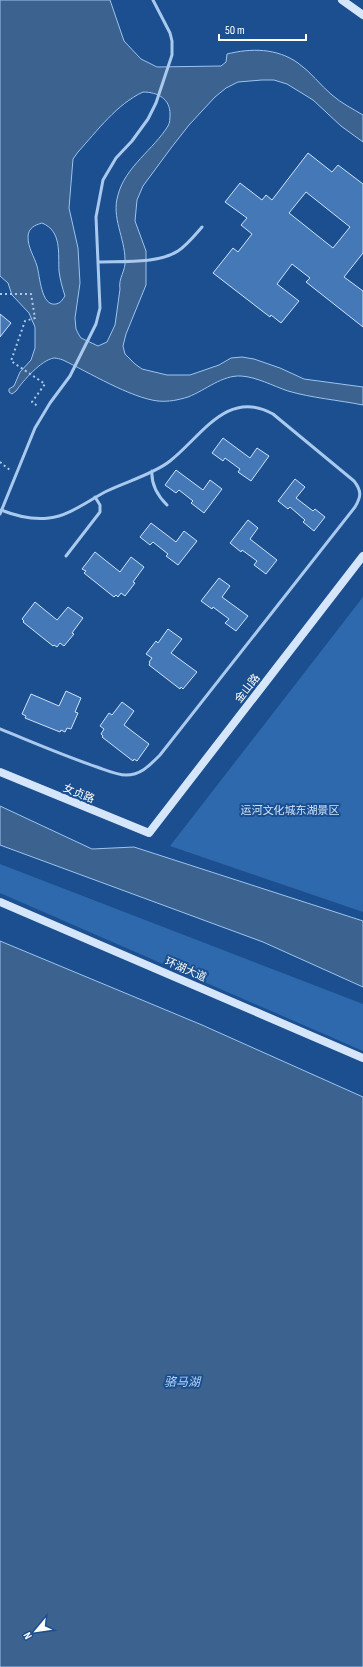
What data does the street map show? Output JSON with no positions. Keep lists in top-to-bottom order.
{
  "streets": {
    "street": ["金山路", "女贞路", "环湖大道"]
  },
  "crossings": [
    ["金山路", "女贞路"]
  ],
  "water": ["骆马湖"],
  "parks": ["运河文化城东湖景区"],
  "scale_bar": "50 m",
  "north": "bottom left"
}
